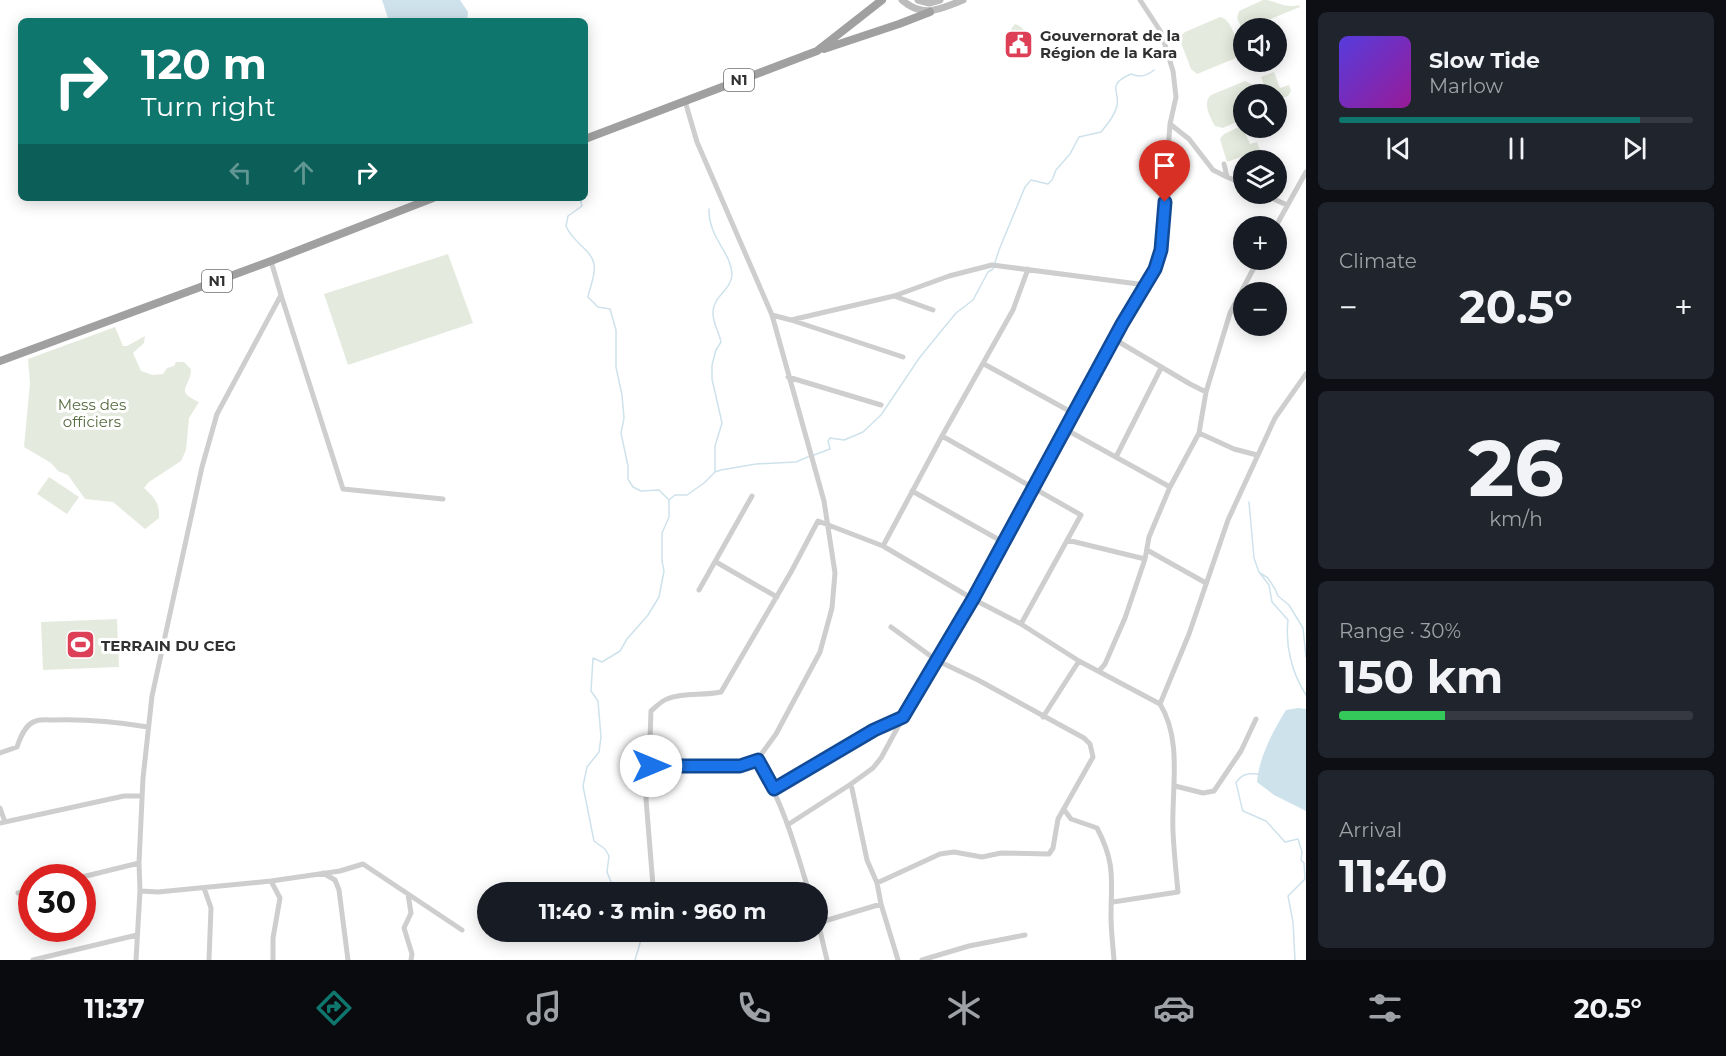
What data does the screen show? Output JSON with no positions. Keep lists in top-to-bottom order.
{
  "streets": {
    "highway": ["N1"]
  },
  "parks": ["Mess des officiers"],
  "places": {
    "public building": ["Gouvernorat de la Région de la Kara"],
    "sports": ["TERRAIN DU CEG"]
  },
  "page": {
    "map_buttons": ["+", "−"],
    "turn": ["120 m", "Turn right"],
    "song": ["Slow Tide", "Marlow"],
    "tile": [
      "Climate",
      ["26", "km/h"],
      ["Range · 30%", "150 km"],
      ["Arrival", "11:40"]
    ],
    "heat": ["−", "20.5°", "+"],
    "limit": "30",
    "trip": "11:40 · 3 min · 960 m",
    "tabs": ["11:37", "20.5°"]
  }
}
